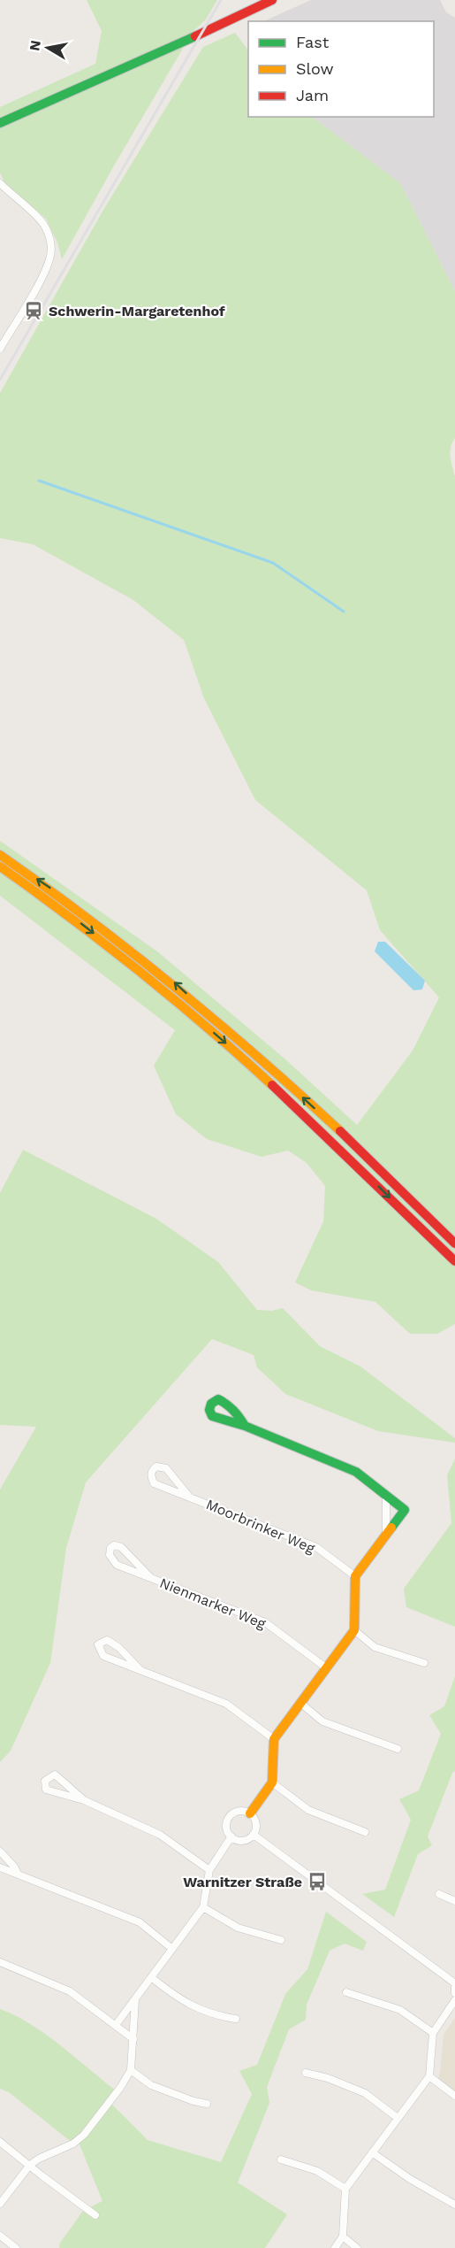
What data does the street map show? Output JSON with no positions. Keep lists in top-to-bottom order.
{
  "streets": {
    "street": ["Moorbrinker Weg", "Nienmarker Weg"]
  },
  "places": {
    "station": ["Schwerin-Margaretenhof"],
    "bus stop": ["Warnitzer Straße"]
  },
  "legend": ["Fast", "Slow", "Jam"],
  "north": "left"
}
